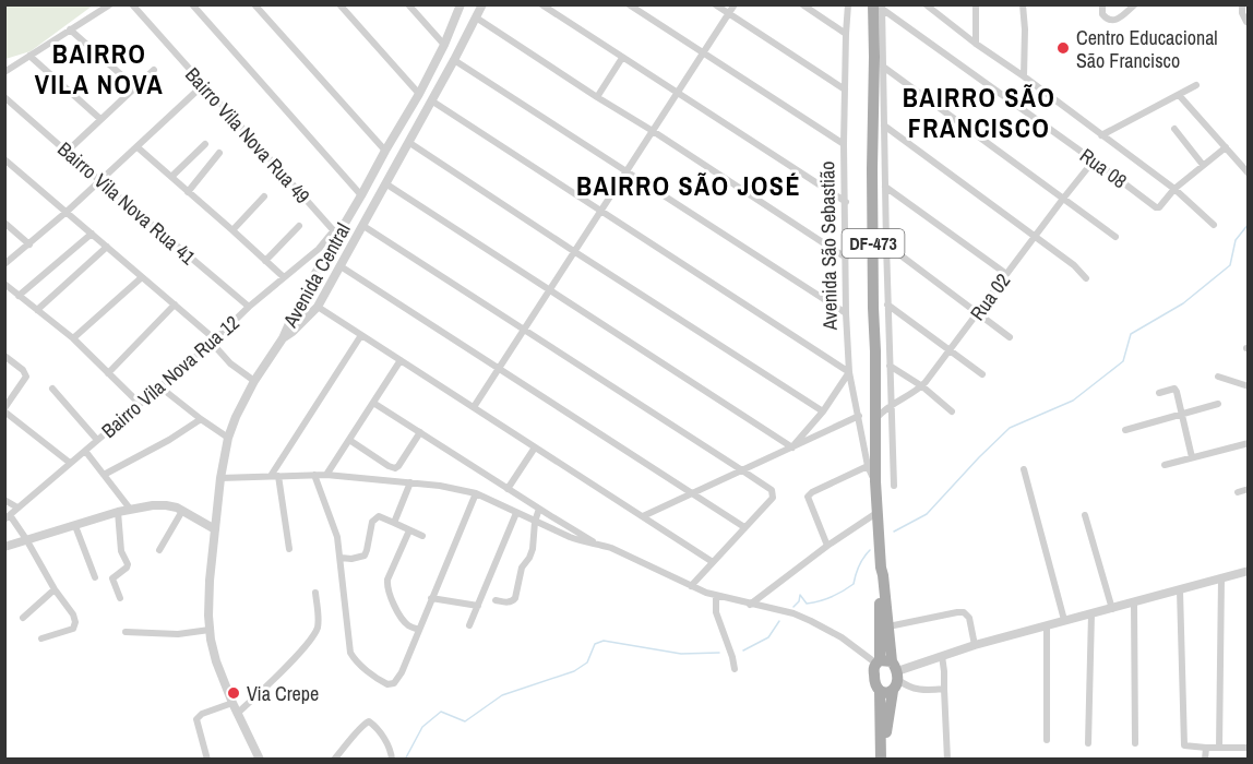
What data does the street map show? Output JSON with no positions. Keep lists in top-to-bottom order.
{
  "streets": {
    "main road": ["DF-473", "Avenida São Sebastião"],
    "street": [
      "Bairro Vila Nova Rua 49",
      "Rua 08",
      "Bairro Vila Nova Rua 41",
      "Avenida Central",
      "Rua 02",
      "Bairro Vila Nova Rua 12"
    ]
  },
  "crossings": [
    ["Bairro Vila Nova Rua 49", "Avenida Central"],
    ["Bairro Vila Nova Rua 49", "Bairro Vila Nova Rua 12"],
    ["Rua 08", "Avenida São Sebastião"],
    ["Rua 08", "Rua 02"],
    ["Bairro Vila Nova Rua 41", "Bairro Vila Nova Rua 12"],
    ["Avenida São Sebastião", "Rua 02"],
    ["Avenida Central", "Bairro Vila Nova Rua 12"]
  ],
  "districts": ["BAIRRO VILA NOVA", "BAIRRO SÃO FRANCISCO", "BAIRRO SÃO JOSÉ"],
  "places": ["Centro Educacional São Francisco", "Via Crepe"]
}
